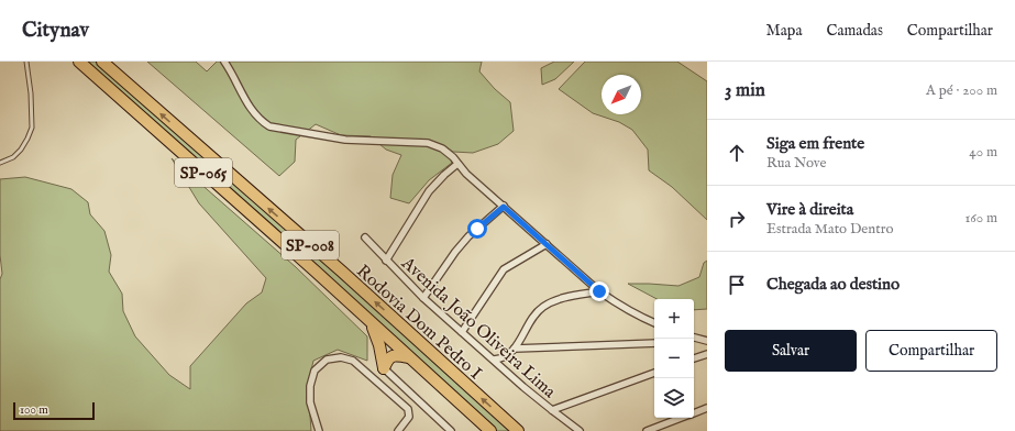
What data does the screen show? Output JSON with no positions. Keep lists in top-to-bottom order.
{
  "streets": {
    "highway": ["SP-065", "SP-008", "Rodovia Dom Pedro I"],
    "street": ["Avenida João Oliveira Lima"]
  },
  "scale_bar": "100 m",
  "north": "bottom left",
  "page": {
    "header": "Citynav",
    "nav": ["Mapa", "Camadas", "Compartilhar"],
    "heading": ["3 min", "A pé · 200 m"],
    "list": [
      ["Siga em frente", "Rua Nove", "40 m"],
      ["Vire à direita", "Estrada Mato Dentro", "160 m"],
      "Chegada ao destino"
    ],
    "map_buttons": ["+", "−"],
    "buttons": ["Salvar", "Compartilhar"],
    "scale": "100 m"
  }
}
